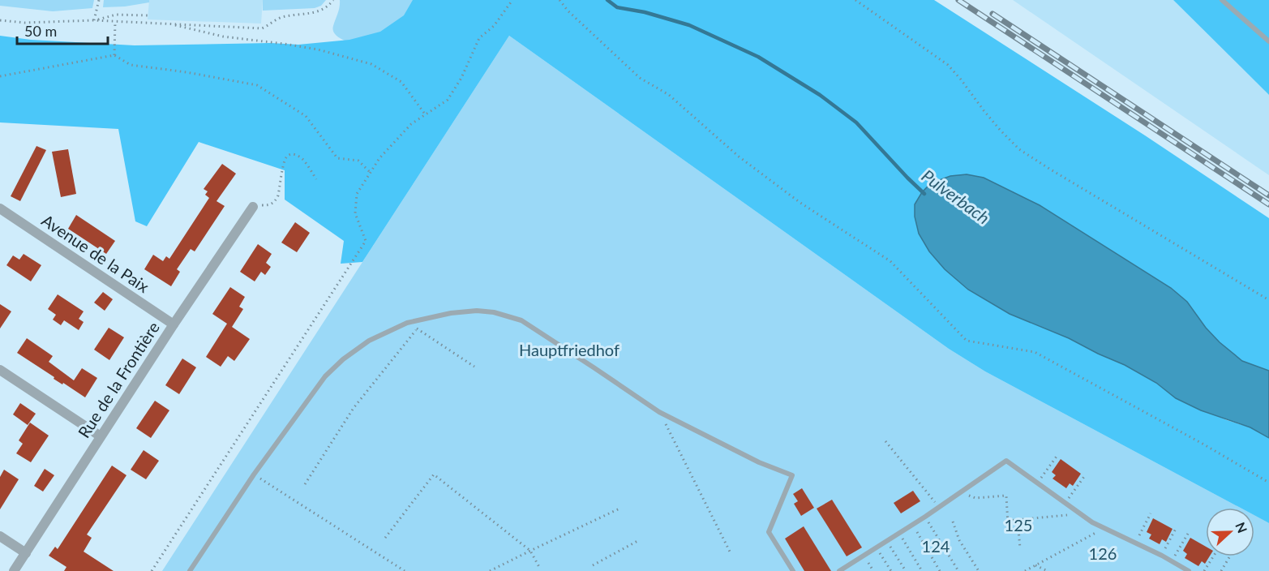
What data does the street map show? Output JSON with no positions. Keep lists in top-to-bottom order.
{
  "streets": {
    "street": ["Avenue de la Paix", "Rue de la Frontière"]
  },
  "crossings": [
    ["Avenue de la Paix", "Rue de la Frontière"]
  ],
  "water": ["Pulverbach"],
  "parks": [
    "Hauptfriedhof",
    "125",
    "124",
    "126"
  ],
  "scale_bar": "50 m",
  "north": "right"
}
